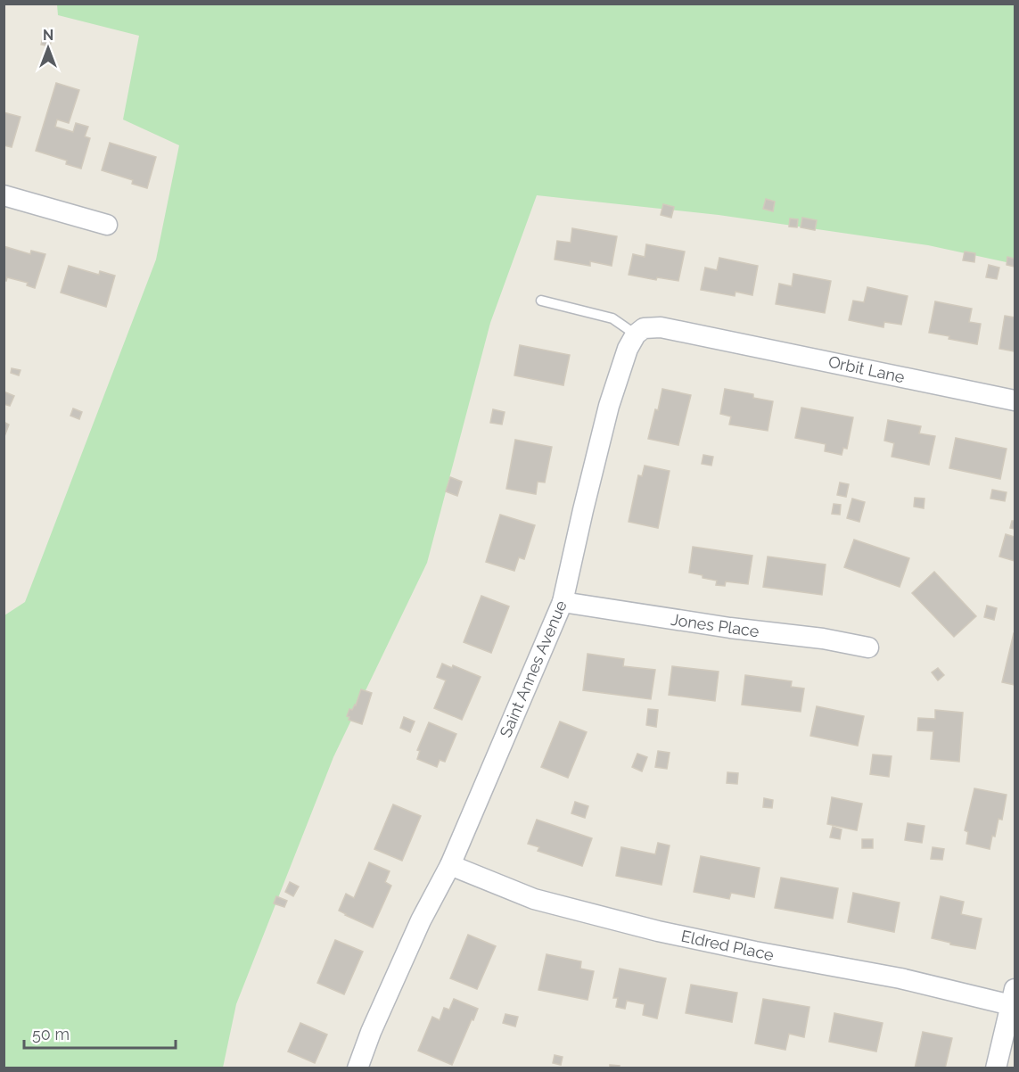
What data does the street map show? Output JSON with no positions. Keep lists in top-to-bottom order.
{
  "streets": {
    "street": [
      "Orbit Lane",
      "Jones Place",
      "Saint Annes Avenue",
      "Eldred Place"
    ]
  },
  "crossings": [
    ["Orbit Lane", "Saint Annes Avenue"],
    ["Jones Place", "Saint Annes Avenue"],
    ["Saint Annes Avenue", "Eldred Place"]
  ],
  "scale_bar": "50 m",
  "north": "top"
}
